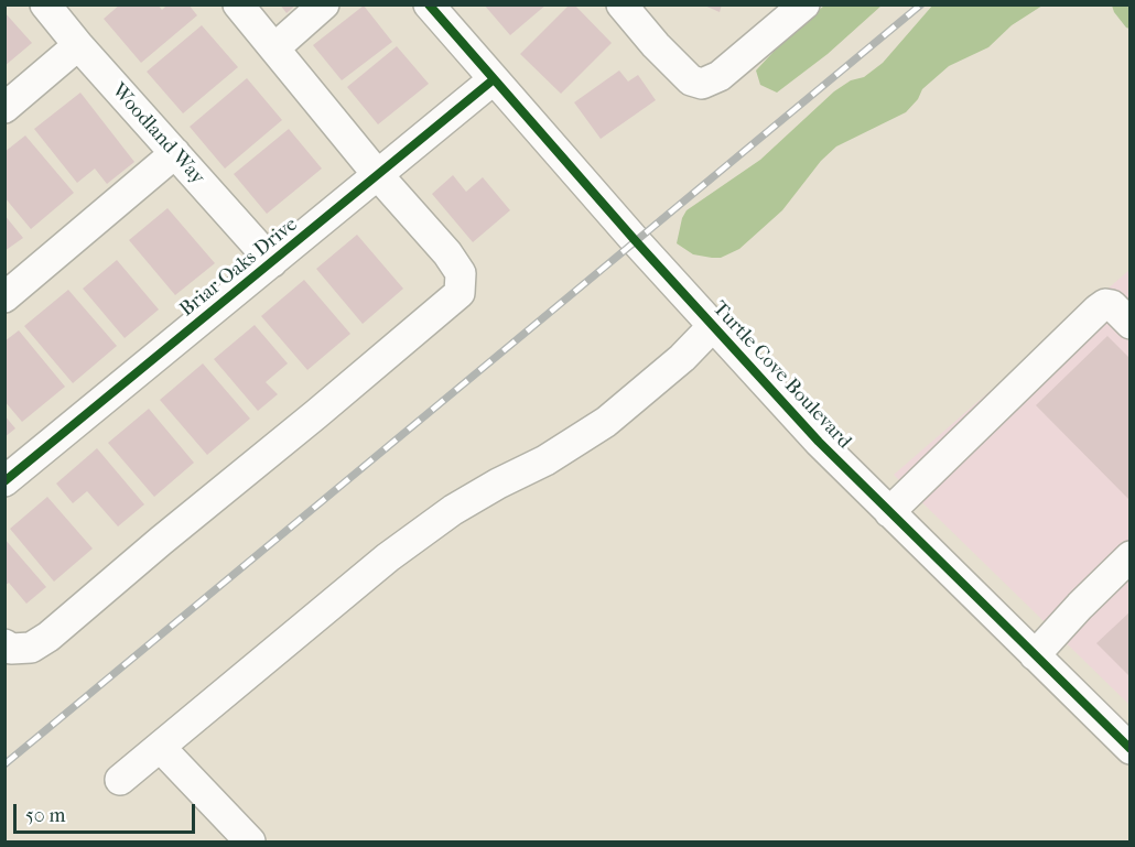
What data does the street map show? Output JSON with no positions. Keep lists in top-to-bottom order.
{
  "streets": {
    "street": ["Woodland Way", "Briar Oaks Drive", "Turtle Cove Boulevard"]
  },
  "crossings": [
    ["Woodland Way", "Briar Oaks Drive"],
    ["Briar Oaks Drive", "Turtle Cove Boulevard"]
  ],
  "scale_bar": "50 m"
}
